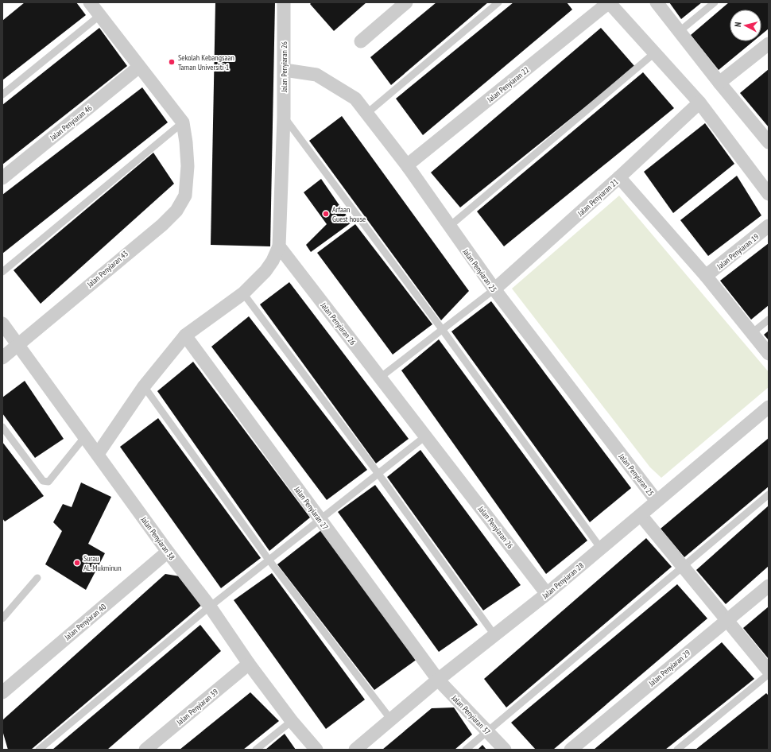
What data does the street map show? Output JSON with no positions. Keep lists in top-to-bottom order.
{
  "streets": {
    "street": [
      "Jalan Penyiaran 26",
      "Jalan Penyiaran 22",
      "Jalan Penyiaran 46",
      "Jalan Penyiaran 21",
      "Jalan Penyiaran 19",
      "Jalan Penyiaran 43",
      "Jalan Penyiaran 25",
      "Jalan Penyiaran 27",
      "Jalan Penyiaran 38",
      "Jalan Penyiaran 28",
      "Jalan Penyiaran 40",
      "Jalan Penyiaran 29",
      "Jalan Penyiaran 39",
      "Jalan Penyiaran 37"
    ]
  },
  "crossings": [
    ["Jalan Penyiaran 26", "Jalan Penyiaran 25"],
    ["Jalan Penyiaran 26", "Jalan Penyiaran 28"],
    ["Jalan Penyiaran 22", "Jalan Penyiaran 25"],
    ["Jalan Penyiaran 21", "Jalan Penyiaran 25"],
    ["Jalan Penyiaran 43", "Jalan Penyiaran 38"],
    ["Jalan Penyiaran 25", "Jalan Penyiaran 28"],
    ["Jalan Penyiaran 27", "Jalan Penyiaran 28"],
    ["Jalan Penyiaran 27", "Jalan Penyiaran 37"],
    ["Jalan Penyiaran 38", "Jalan Penyiaran 40"],
    ["Jalan Penyiaran 38", "Jalan Penyiaran 39"],
    ["Jalan Penyiaran 28", "Jalan Penyiaran 37"]
  ],
  "places": ["Sekolah Kebangsaan Taman Universiti 1", "Arfaan Guest house", "Surau AL-Mukminun"],
  "north": "left"
}
